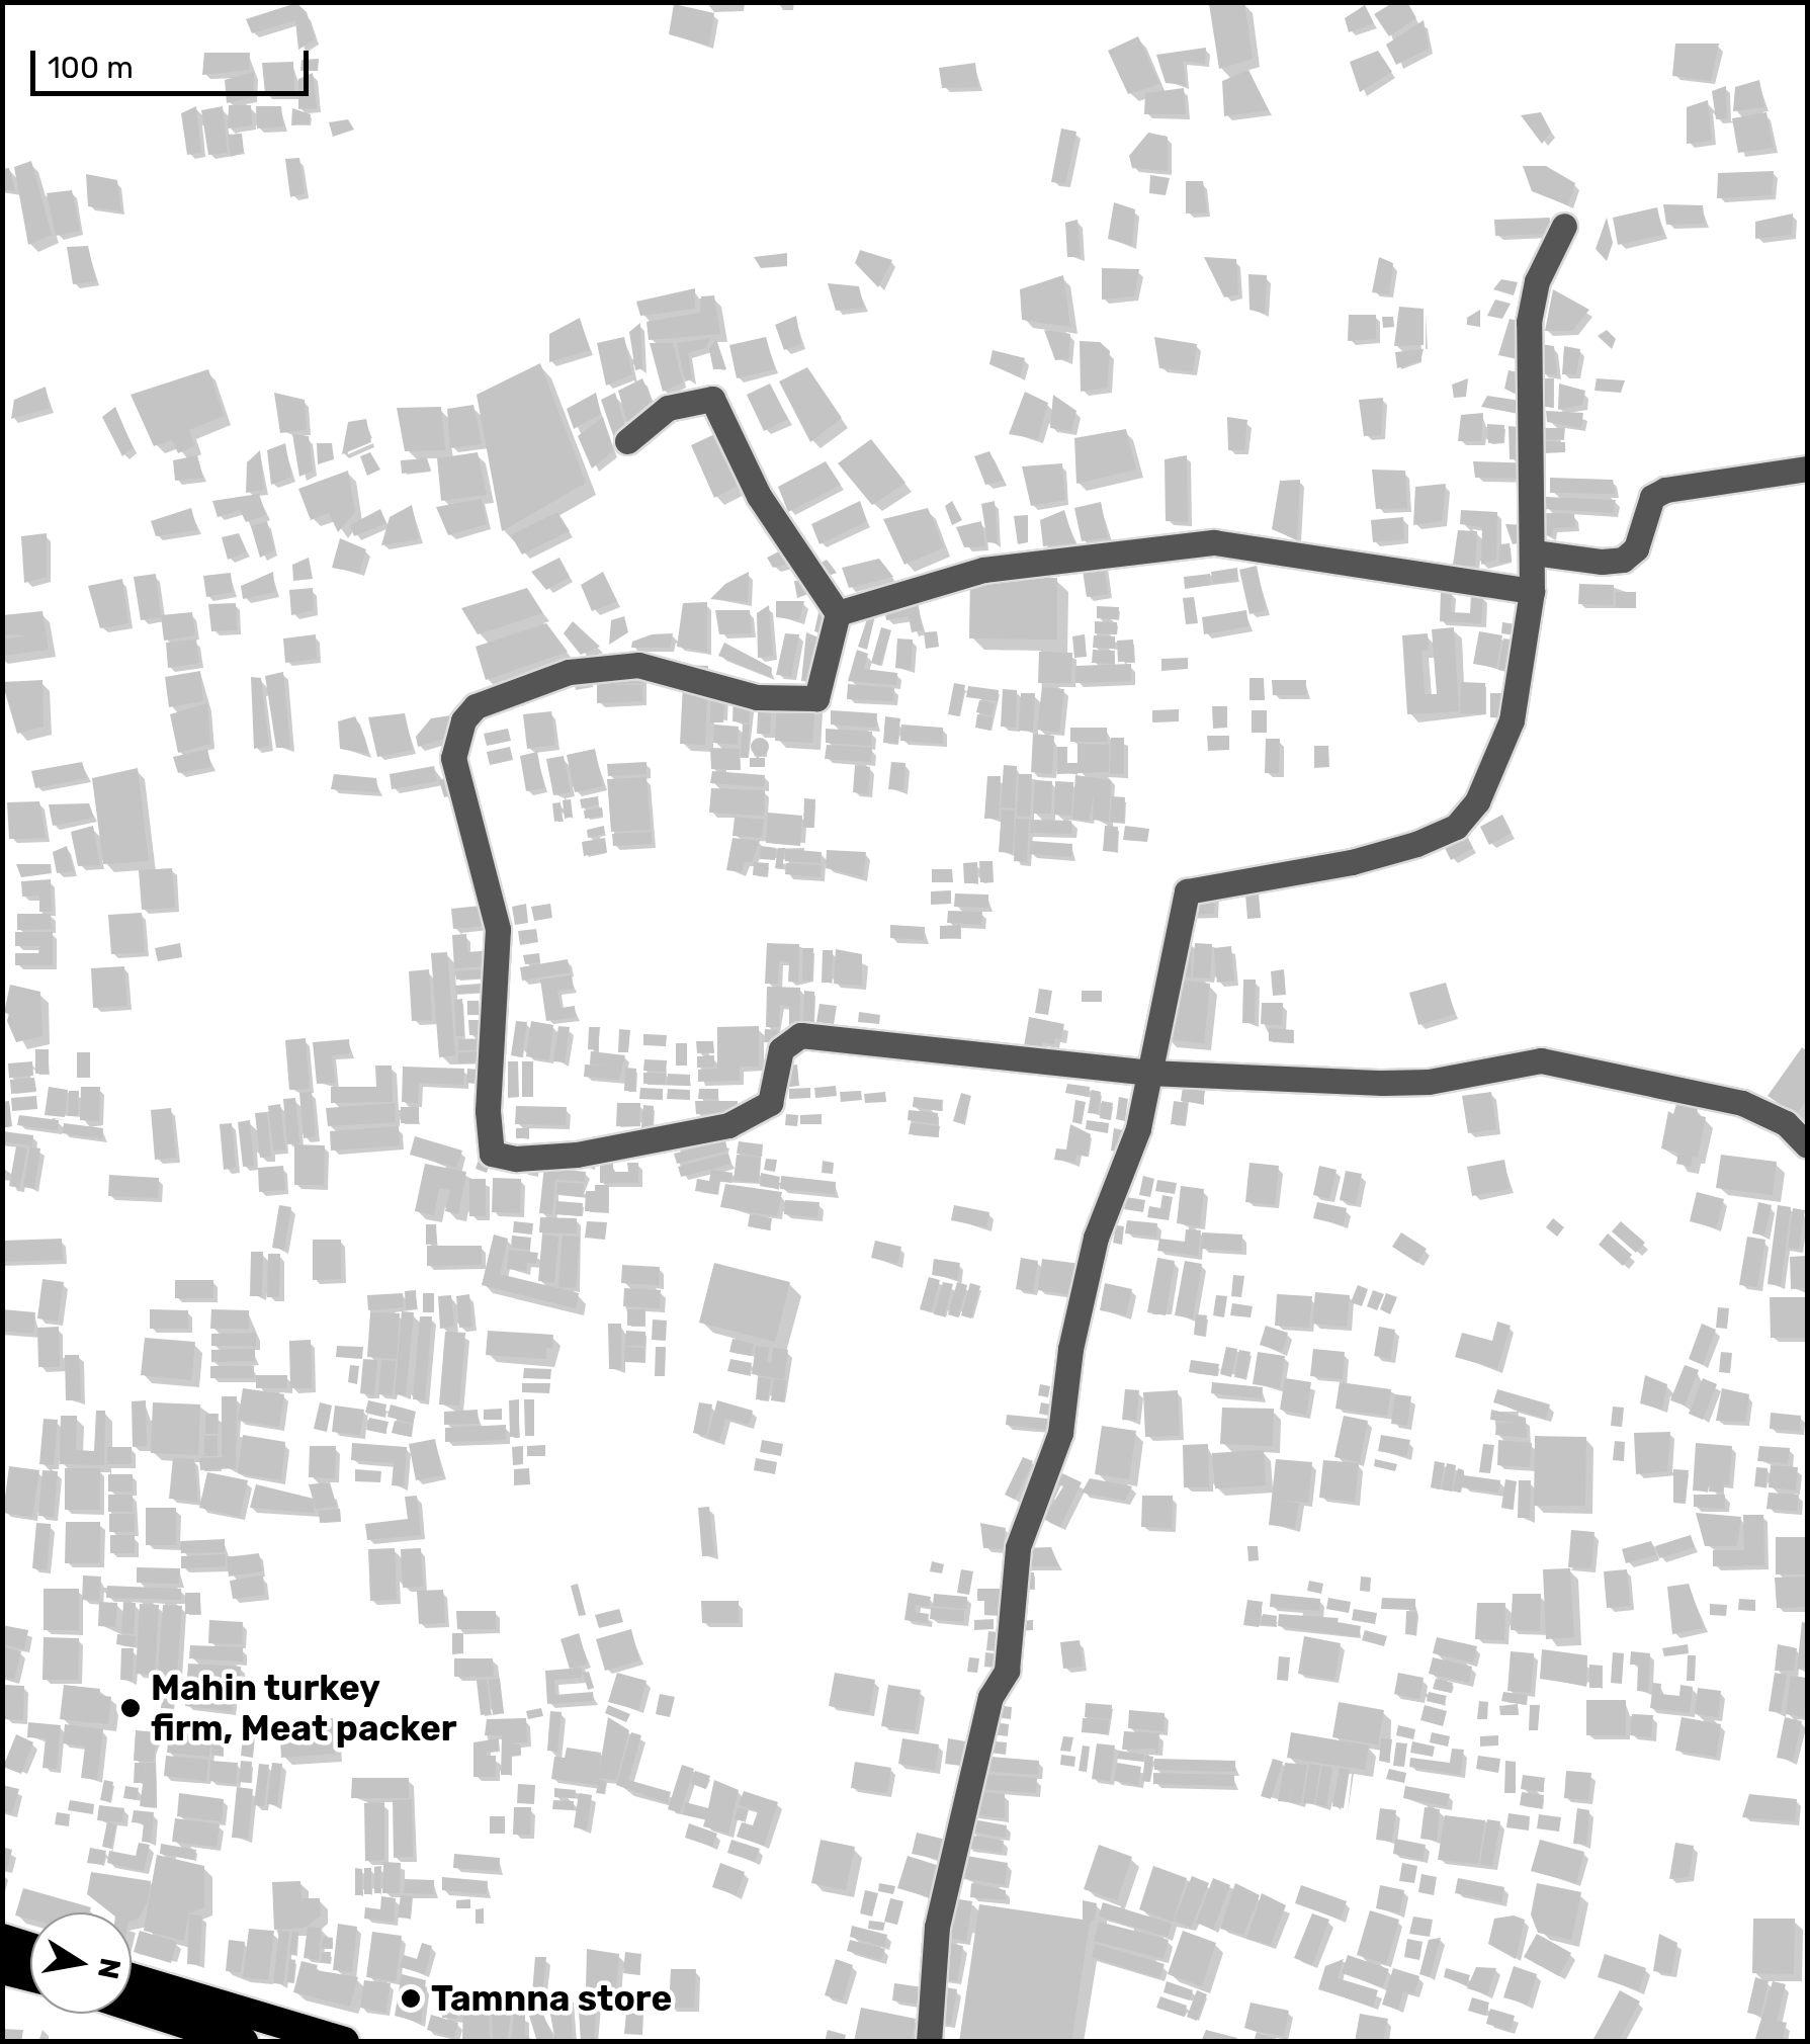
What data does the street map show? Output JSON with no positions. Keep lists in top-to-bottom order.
{
  "places": ["Mahin turkey firm, Meat packer", "Tamnna store"],
  "scale_bar": "100 m",
  "north": "right"
}
